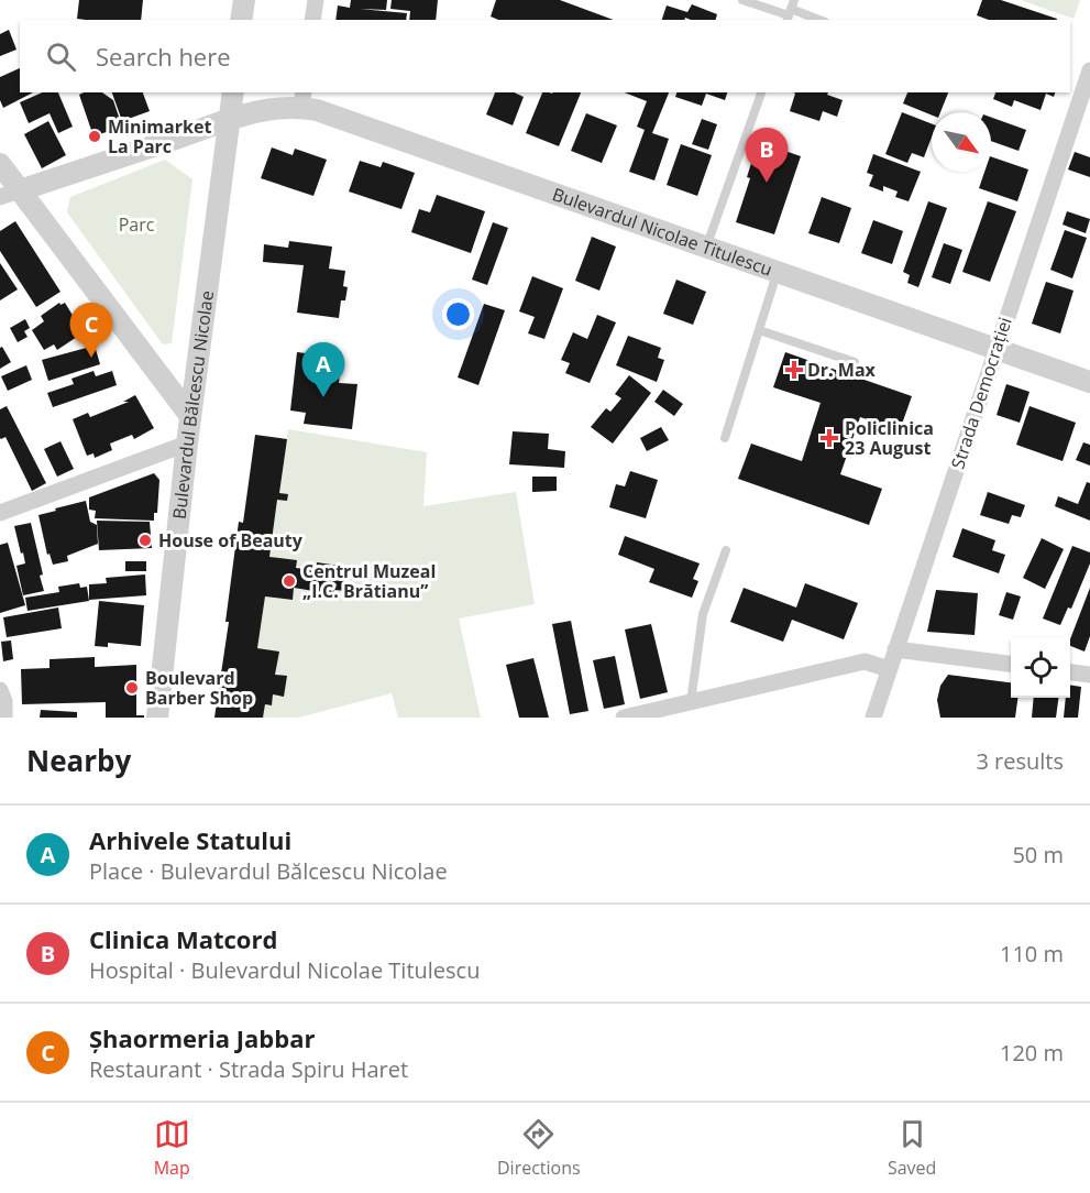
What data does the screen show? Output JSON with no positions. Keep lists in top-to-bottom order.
{
  "streets": {
    "street": ["Bulevardul Nicolae Titulescu", "Strada Democrației", "Bulevardul Bălcescu Nicolae"]
  },
  "crossings": [
    ["Bulevardul Nicolae Titulescu", "Strada Democrației"],
    ["Bulevardul Nicolae Titulescu", "Bulevardul Bălcescu Nicolae"]
  ],
  "parks": ["Parc"],
  "places": {
    "other": [
      "Minimarket La Parc",
      "House of Beauty",
      "Centrul Muzeal „I.C. Brătianu”",
      "Boulevard Barber Shop"
    ],
    "health": ["Dr. Max", "Policlinica 23 August"]
  },
  "north": "bottom right",
  "page": {
    "search": "Search here",
    "pins": ["B", "C", "A"],
    "heading": ["Nearby", "3 results"],
    "list": [
      {
        "mark": "A",
        "name": "Arhivele Statului",
        "note": "Place · Bulevardul Bălcescu Nicolae",
        "value": "50 m"
      },
      {
        "mark": "B",
        "name": "Clinica Matcord",
        "note": "Hospital · Bulevardul Nicolae Titulescu",
        "value": "110 m"
      },
      {
        "mark": "C",
        "name": "Șhaormeria Jabbar",
        "note": "Restaurant · Strada Spiru Haret",
        "value": "120 m"
      }
    ],
    "nav": ["Map", "Directions", "Saved"]
  }
}
